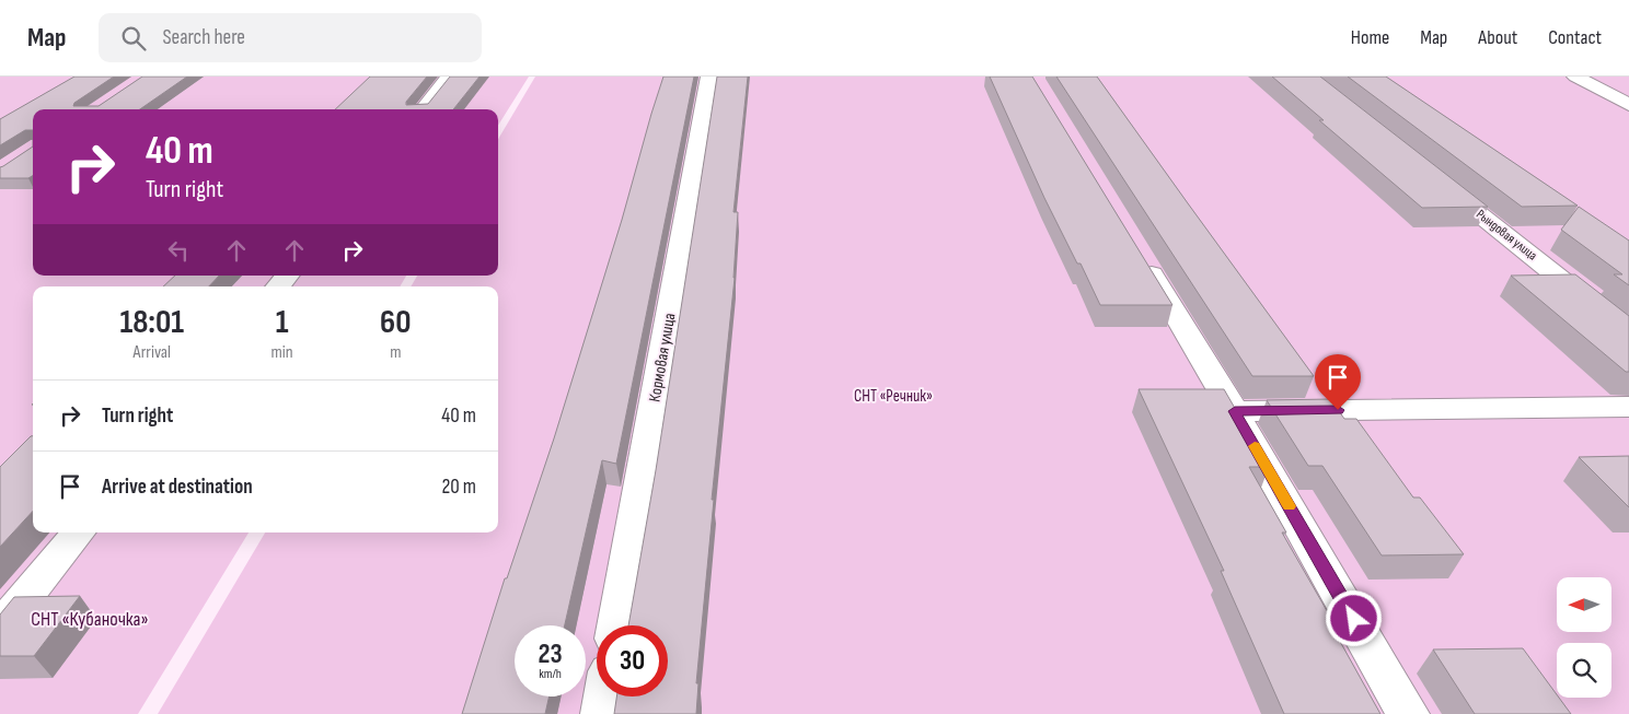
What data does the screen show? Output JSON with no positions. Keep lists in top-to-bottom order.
{
  "streets": {
    "street": ["Рындовая улица", "Кормовая улица"]
  },
  "parks": ["СНТ «Речник»", "СНТ «Кубаночка»"],
  "north": "left",
  "page": {
    "header": "Map",
    "search": "Search here",
    "nav": [
      "Home",
      "Map",
      "About",
      "Contact"
    ],
    "turn": ["40 m", "Turn right"],
    "eta": [
      "18:01",
      "Arrival",
      "1",
      "min",
      "60",
      "m"
    ],
    "list": [
      {
        "name": "Turn right",
        "value": "40 m"
      },
      {
        "name": "Arrive at destination",
        "value": "20 m"
      }
    ],
    "speed": "23 km/h",
    "limit": "30"
  }
}
